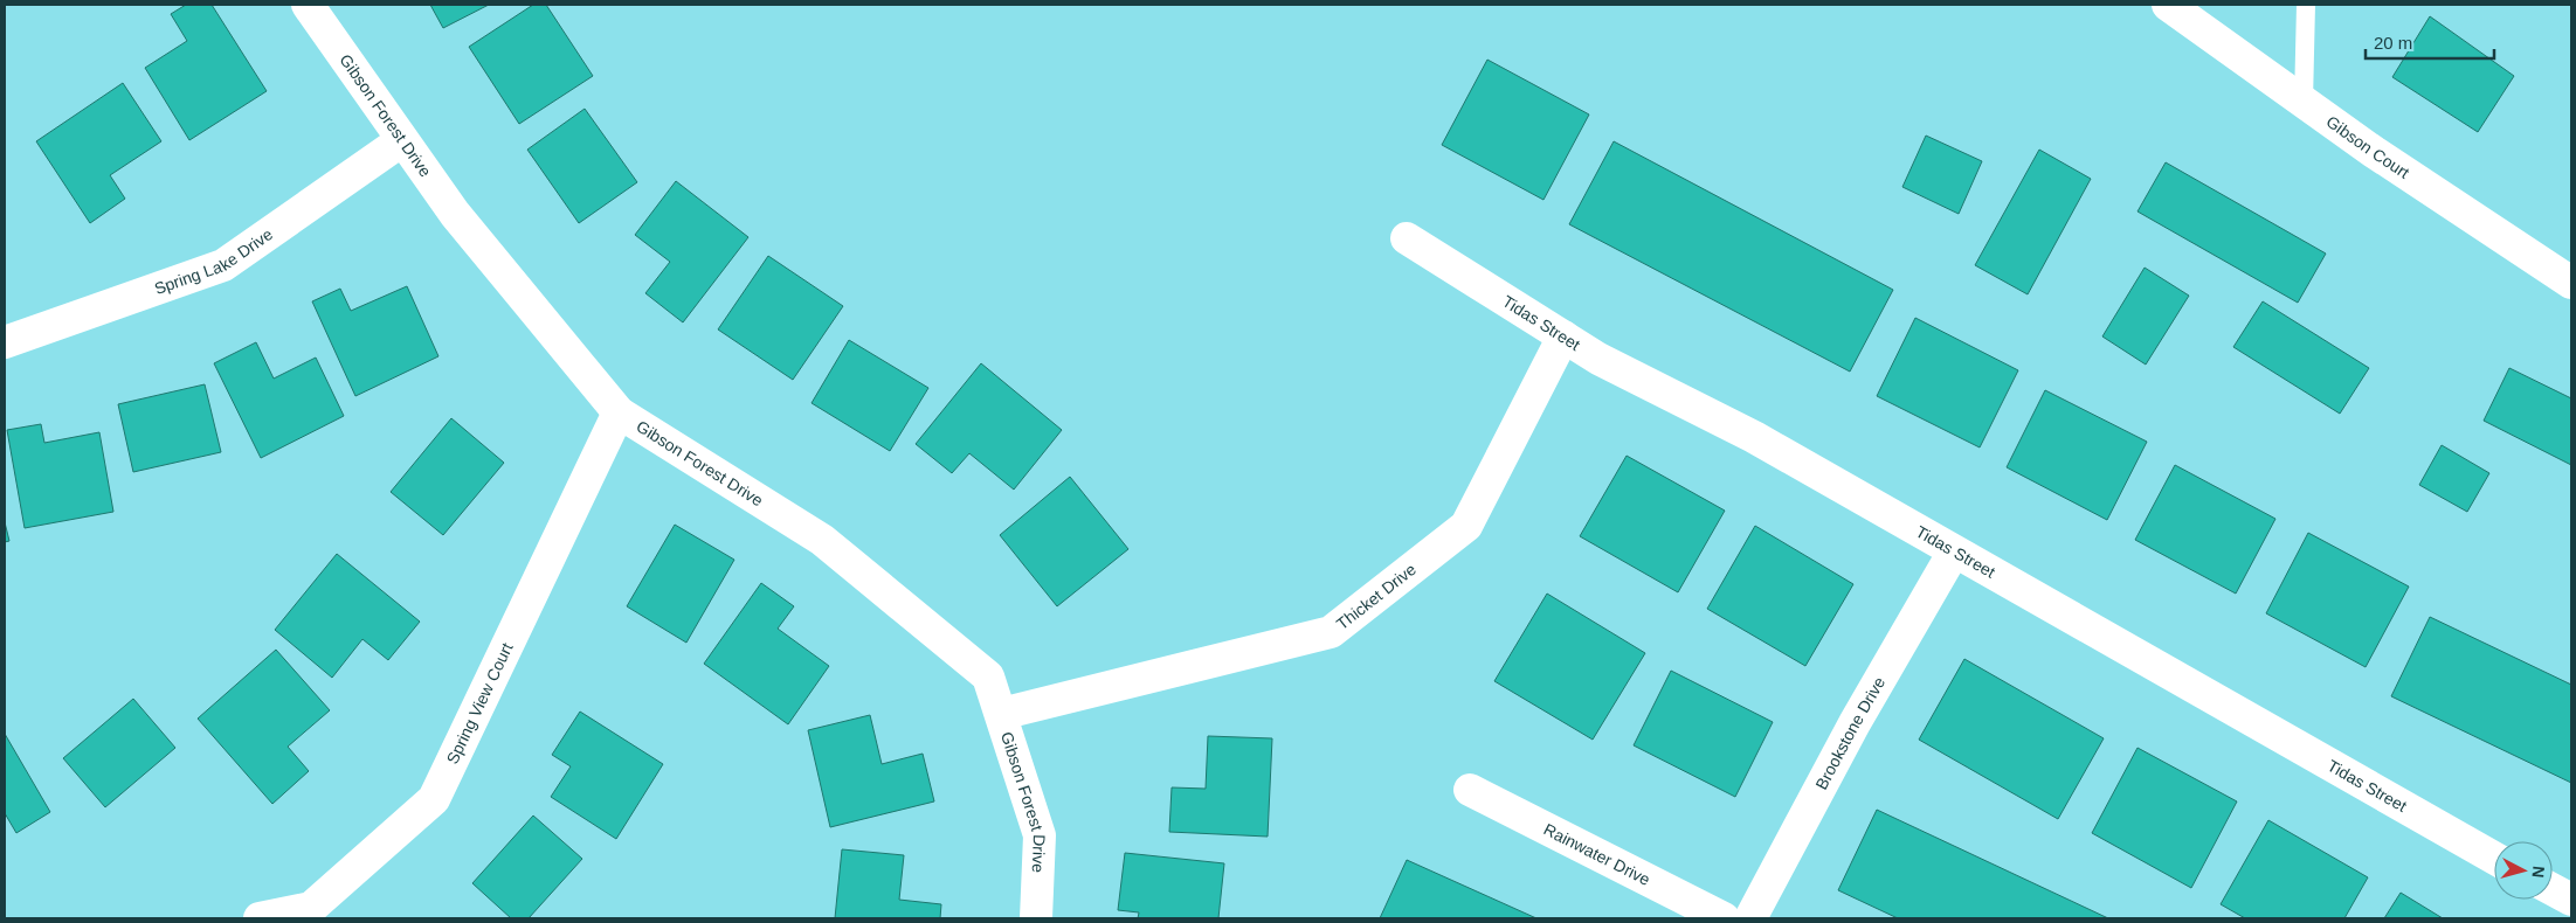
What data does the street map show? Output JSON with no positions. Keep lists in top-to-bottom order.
{
  "streets": {
    "street": [
      "Gibson Forest Drive",
      "Gibson Court",
      "Spring Lake Drive",
      "Tidas Street",
      "Thicket Drive",
      "Spring View Court",
      "Brookstone Drive",
      "Rainwater Drive"
    ]
  },
  "crossings": [
    ["Gibson Forest Drive", "Spring Lake Drive"],
    ["Gibson Forest Drive", "Thicket Drive"],
    ["Gibson Forest Drive", "Spring View Court"],
    ["Tidas Street", "Thicket Drive"],
    ["Tidas Street", "Brookstone Drive"]
  ],
  "scale_bar": "20 m",
  "north": "right"
}
